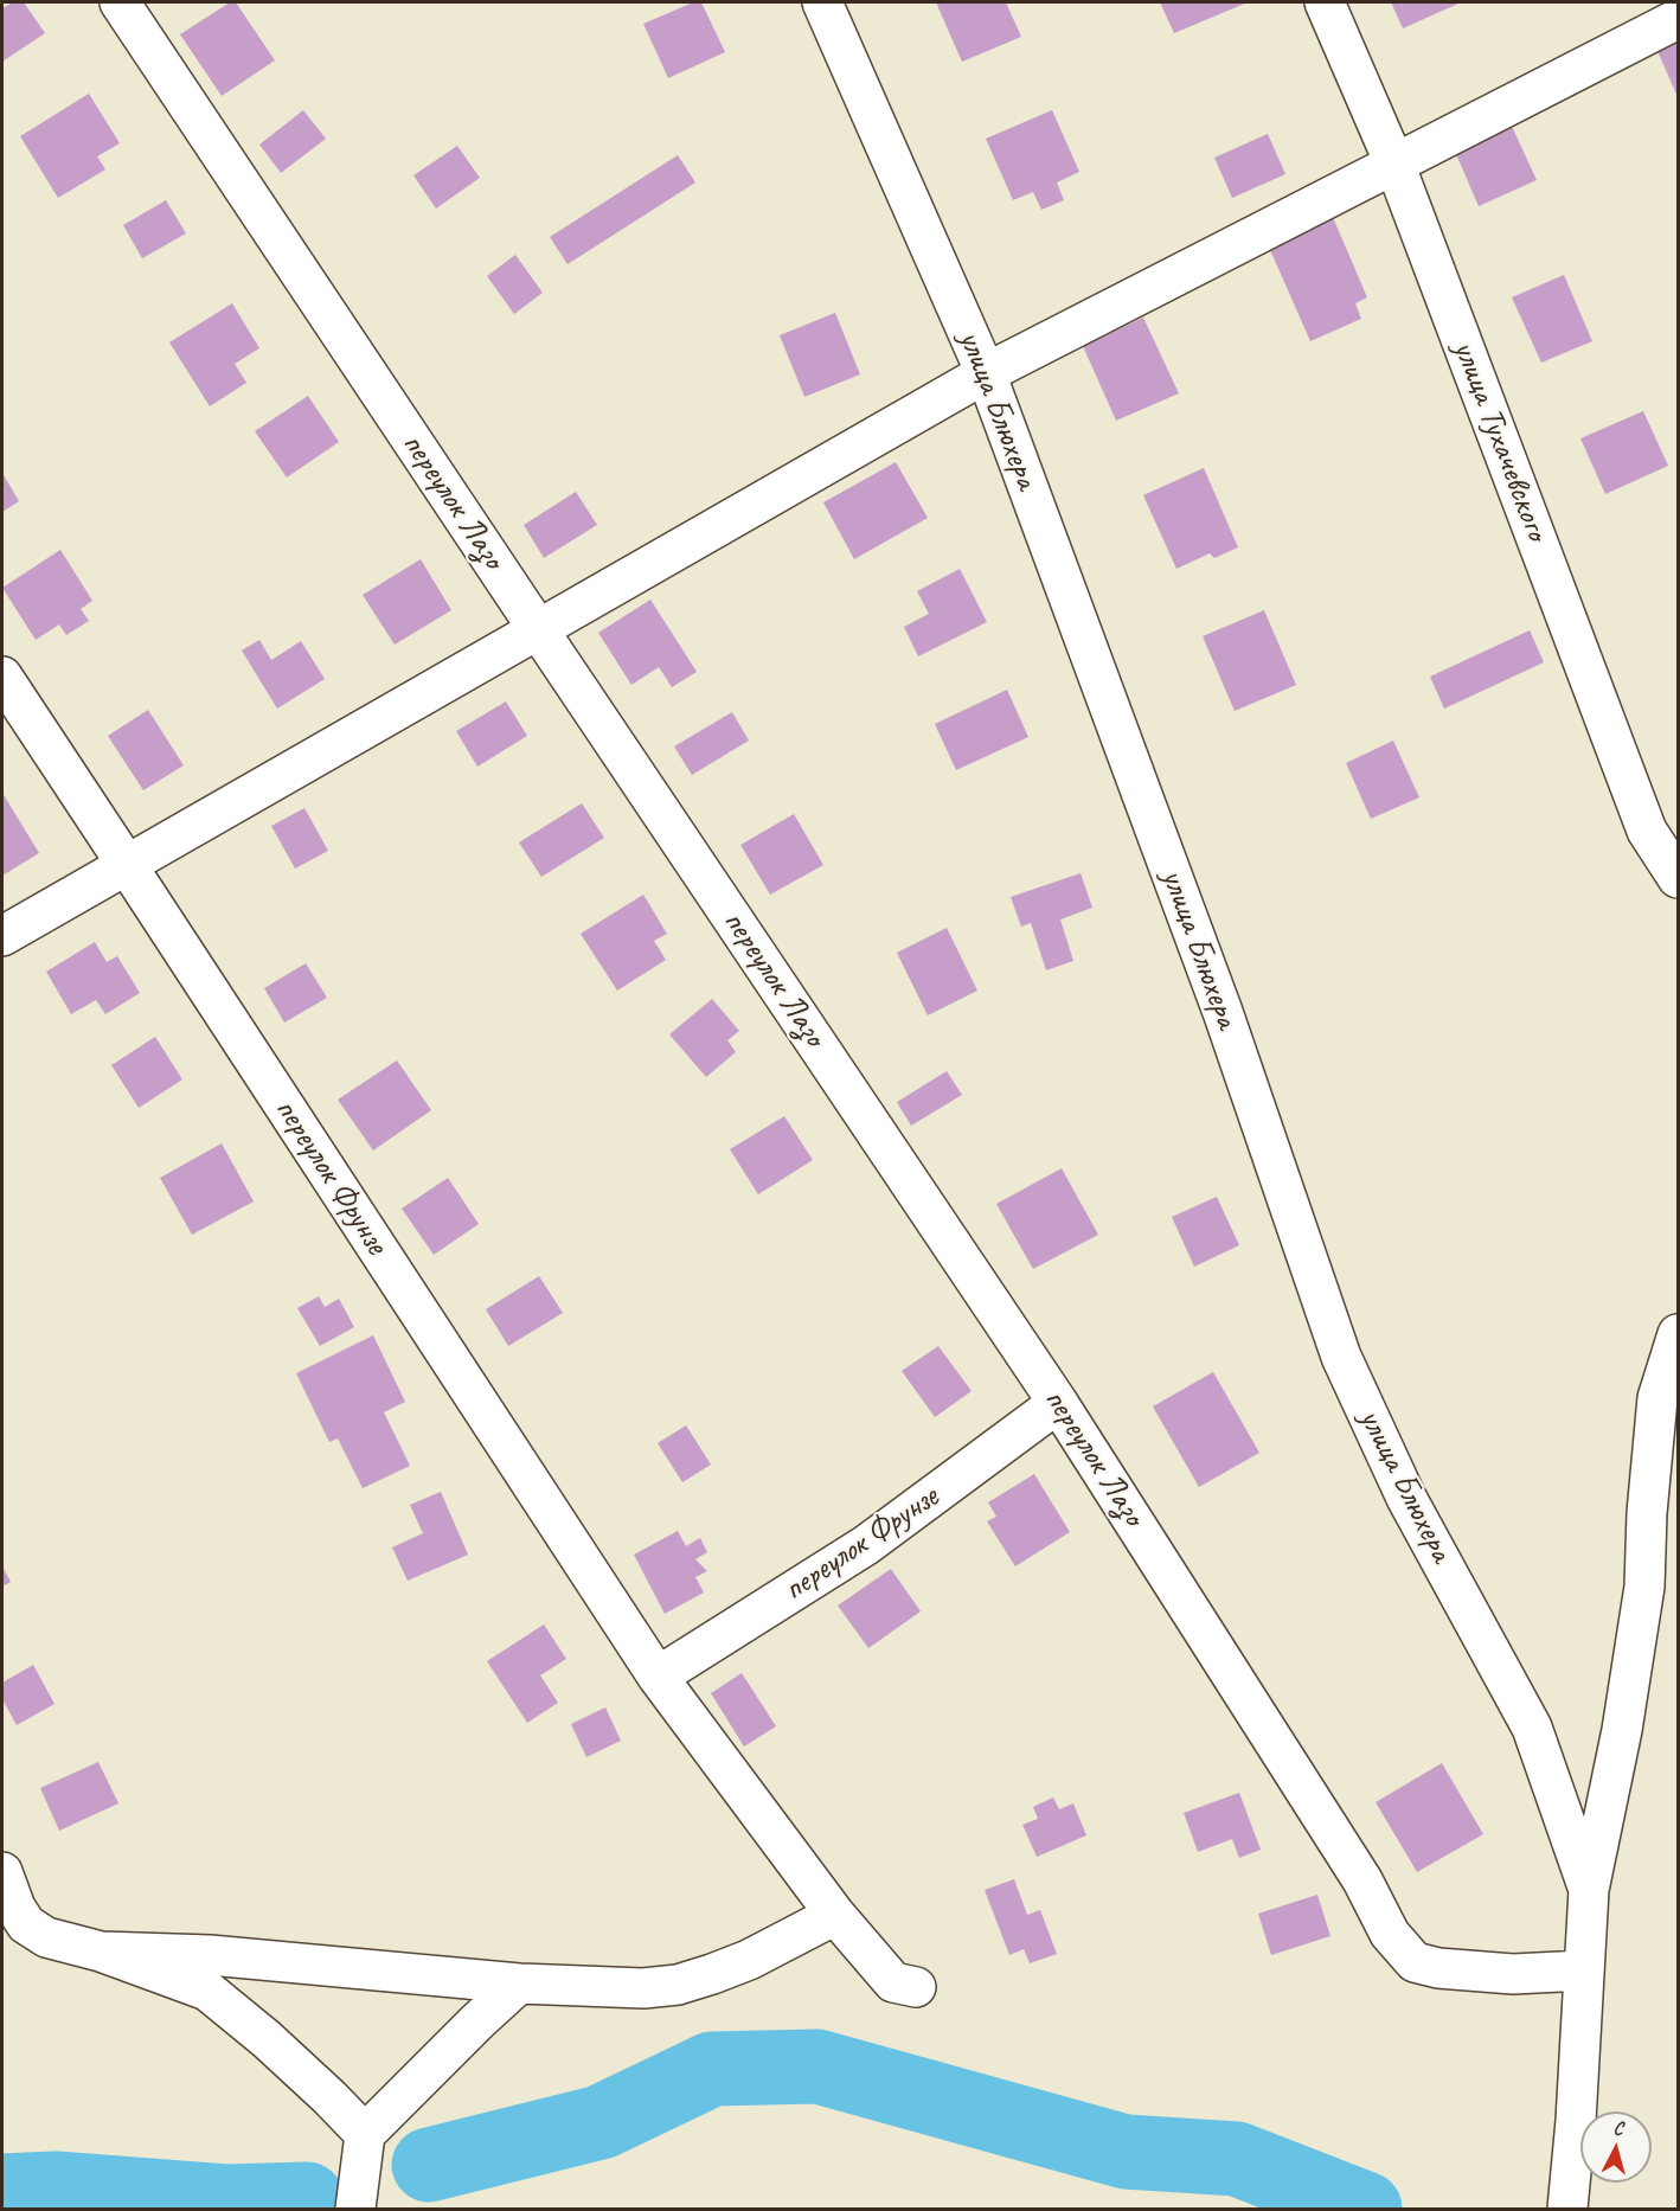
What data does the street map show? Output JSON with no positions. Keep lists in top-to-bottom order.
{
  "streets": {
    "street": [
      "улица Блюхера",
      "улица Тухачевского",
      "переулок Лазо",
      "переулок Фрунзе"
    ]
  },
  "crossings": [
    ["переулок Лазо", "переулок Фрунзе"]
  ],
  "north": "top"
}
